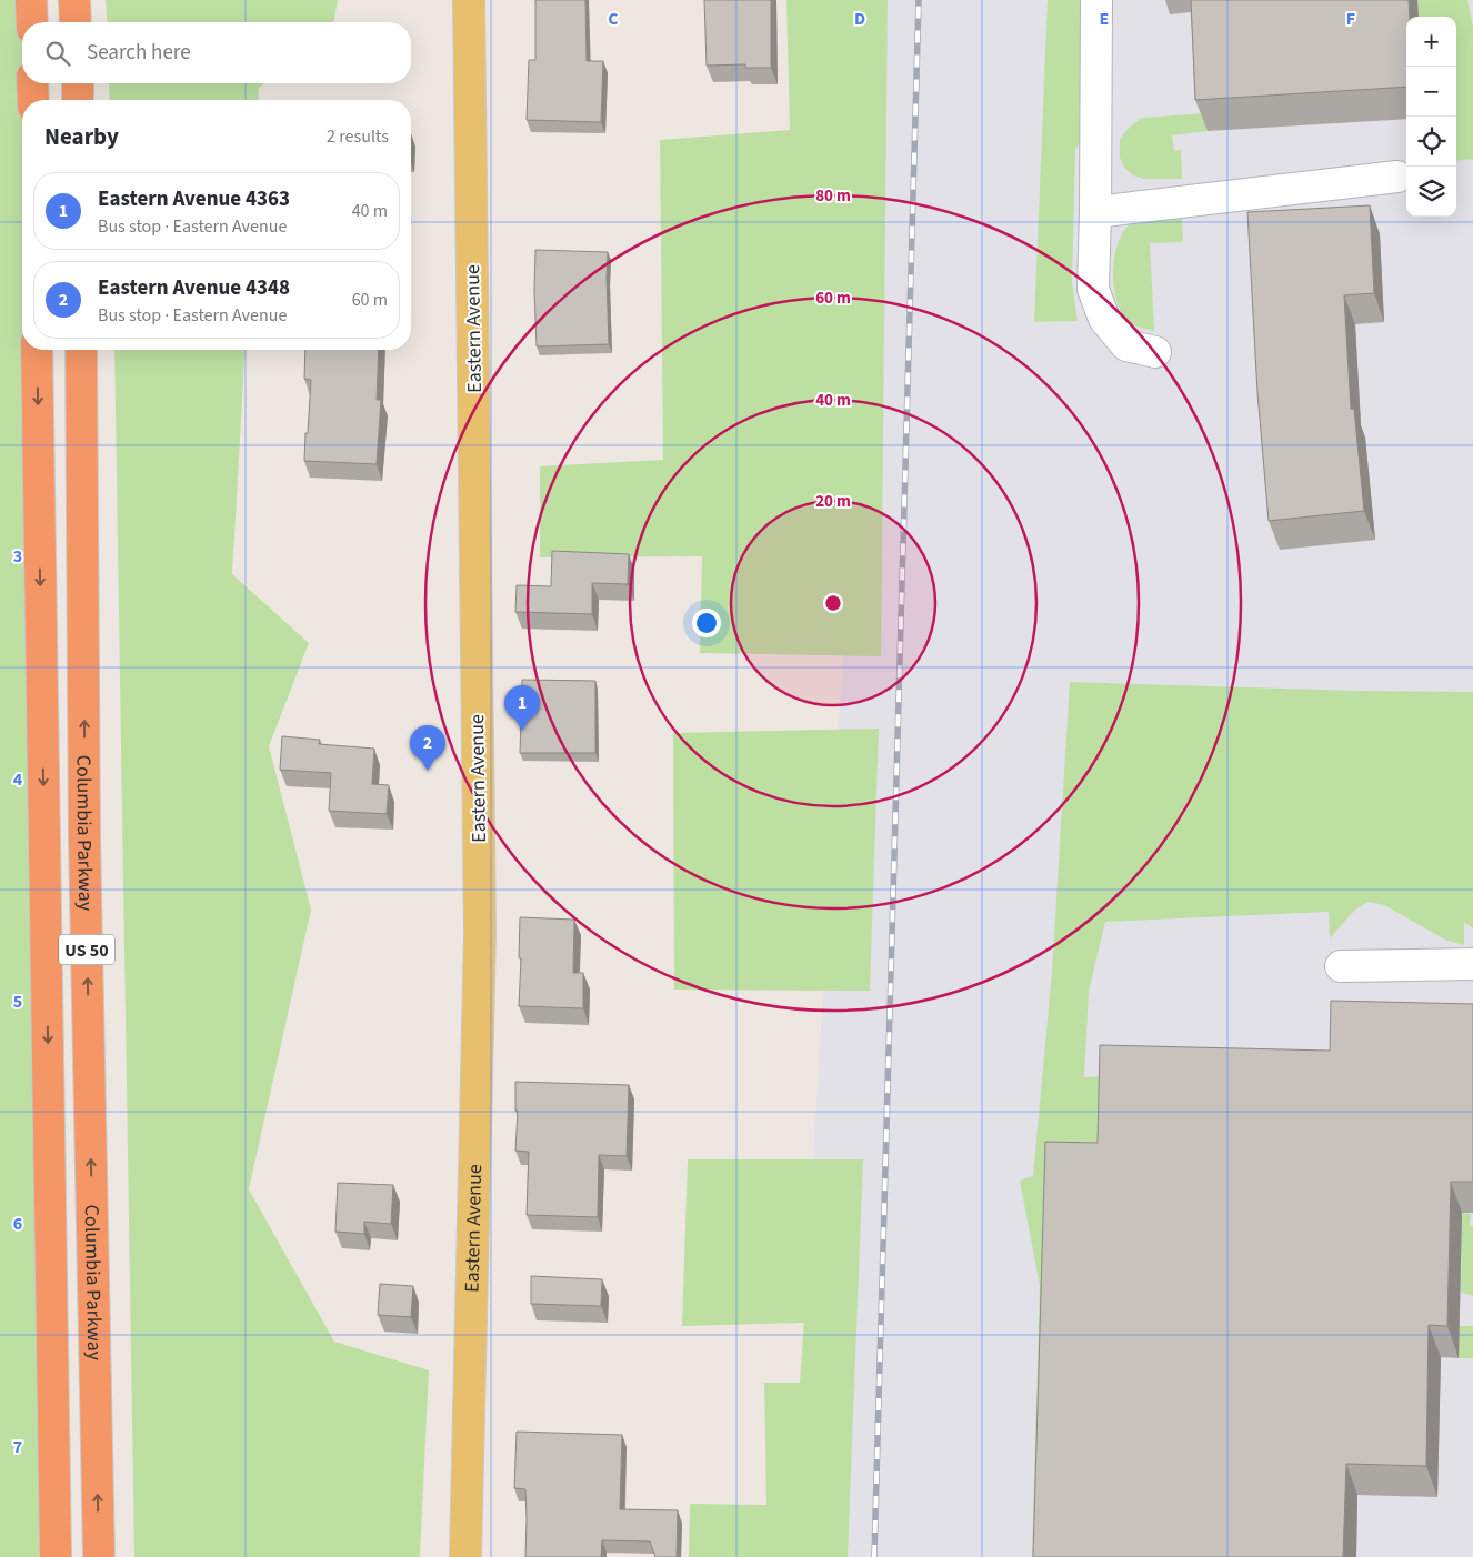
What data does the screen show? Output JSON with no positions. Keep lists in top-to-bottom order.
{
  "streets": {
    "highway": ["Columbia Parkway", "US 50"],
    "main road": ["Eastern Avenue"]
  },
  "page": {
    "map_buttons": ["+", "−"],
    "search": "Search here",
    "heading": ["Nearby", "2 results"],
    "list": [
      {
        "mark": "1",
        "name": "Eastern Avenue 4363",
        "note": "Bus stop · Eastern Avenue",
        "value": "40 m"
      },
      {
        "mark": "2",
        "name": "Eastern Avenue 4348",
        "note": "Bus stop · Eastern Avenue",
        "value": "60 m"
      }
    ],
    "pins": ["1", "2"]
  },
  "grid": {
    "columns": [
      "C",
      "D",
      "E",
      "F"
    ],
    "rows": [
      "3",
      "4",
      "5",
      "6",
      "7"
    ]
  },
  "rings": [
    "80 m",
    "60 m",
    "40 m",
    "20 m"
  ]
}
